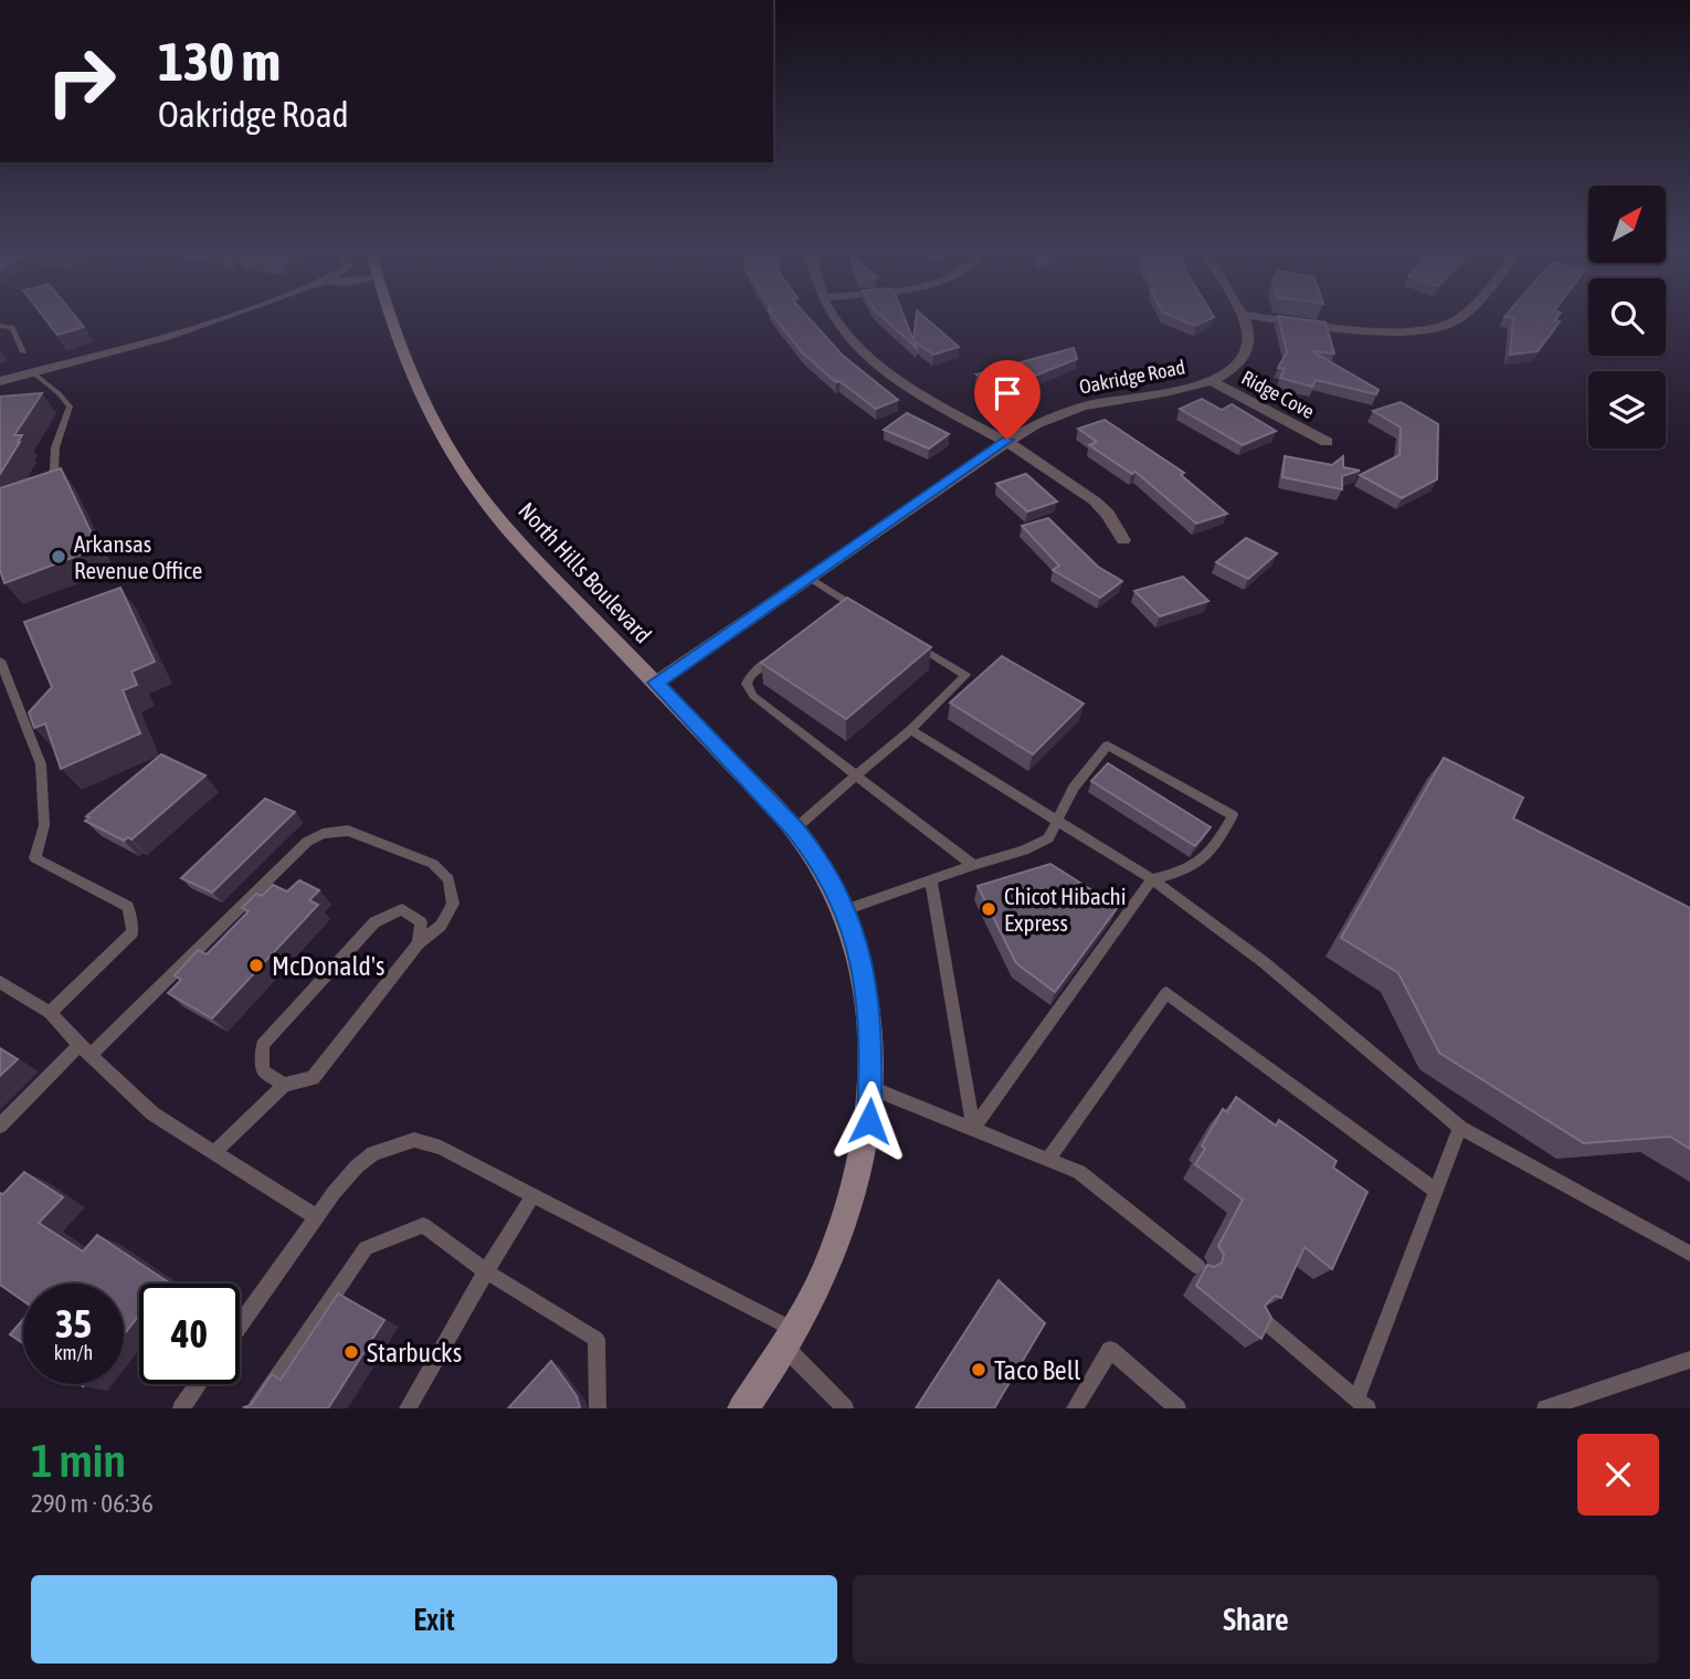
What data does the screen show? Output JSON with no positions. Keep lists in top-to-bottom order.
{
  "streets": {
    "street": ["Oakridge Road", "Ridge Cove", "North Hills Boulevard"]
  },
  "crossings": [
    ["Oakridge Road", "Ridge Cove"],
    ["Oakridge Road", "North Hills Boulevard"]
  ],
  "places": [
    "Arkansas Revenue Office",
    "Chicot Hibachi Express",
    "McDonald's",
    "Starbucks",
    "Taco Bell"
  ],
  "north": "top right",
  "page": {
    "turn": ["130 m", "Oakridge Road"],
    "speed": "35 km/h",
    "limit": "40",
    "heading": ["1 min", "290 m · 06:36"],
    "buttons": ["Exit", "Share"]
  }
}
